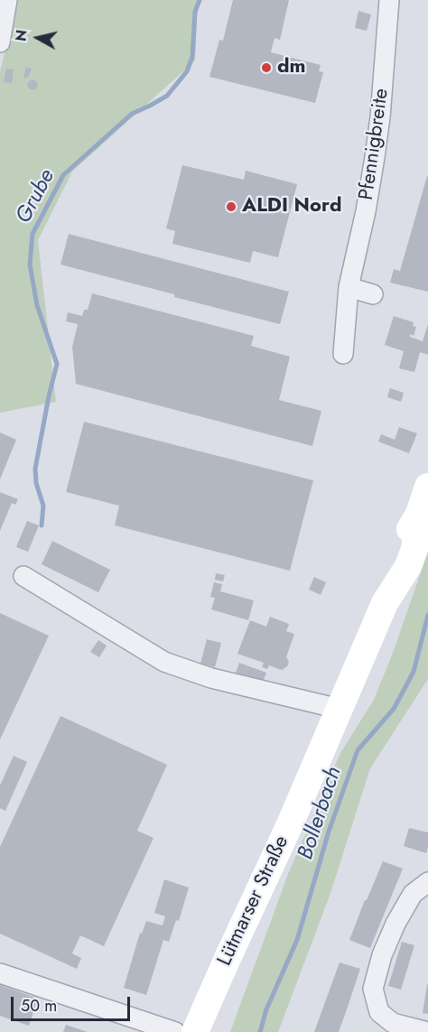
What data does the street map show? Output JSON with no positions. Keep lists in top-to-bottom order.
{
  "streets": {
    "main road": ["Lütmarser Straße"],
    "street": ["Pfennigbreite"]
  },
  "water": ["Grube", "Bollerbach"],
  "places": ["dm", "ALDI Nord"],
  "scale_bar": "50 m",
  "north": "left"
}
